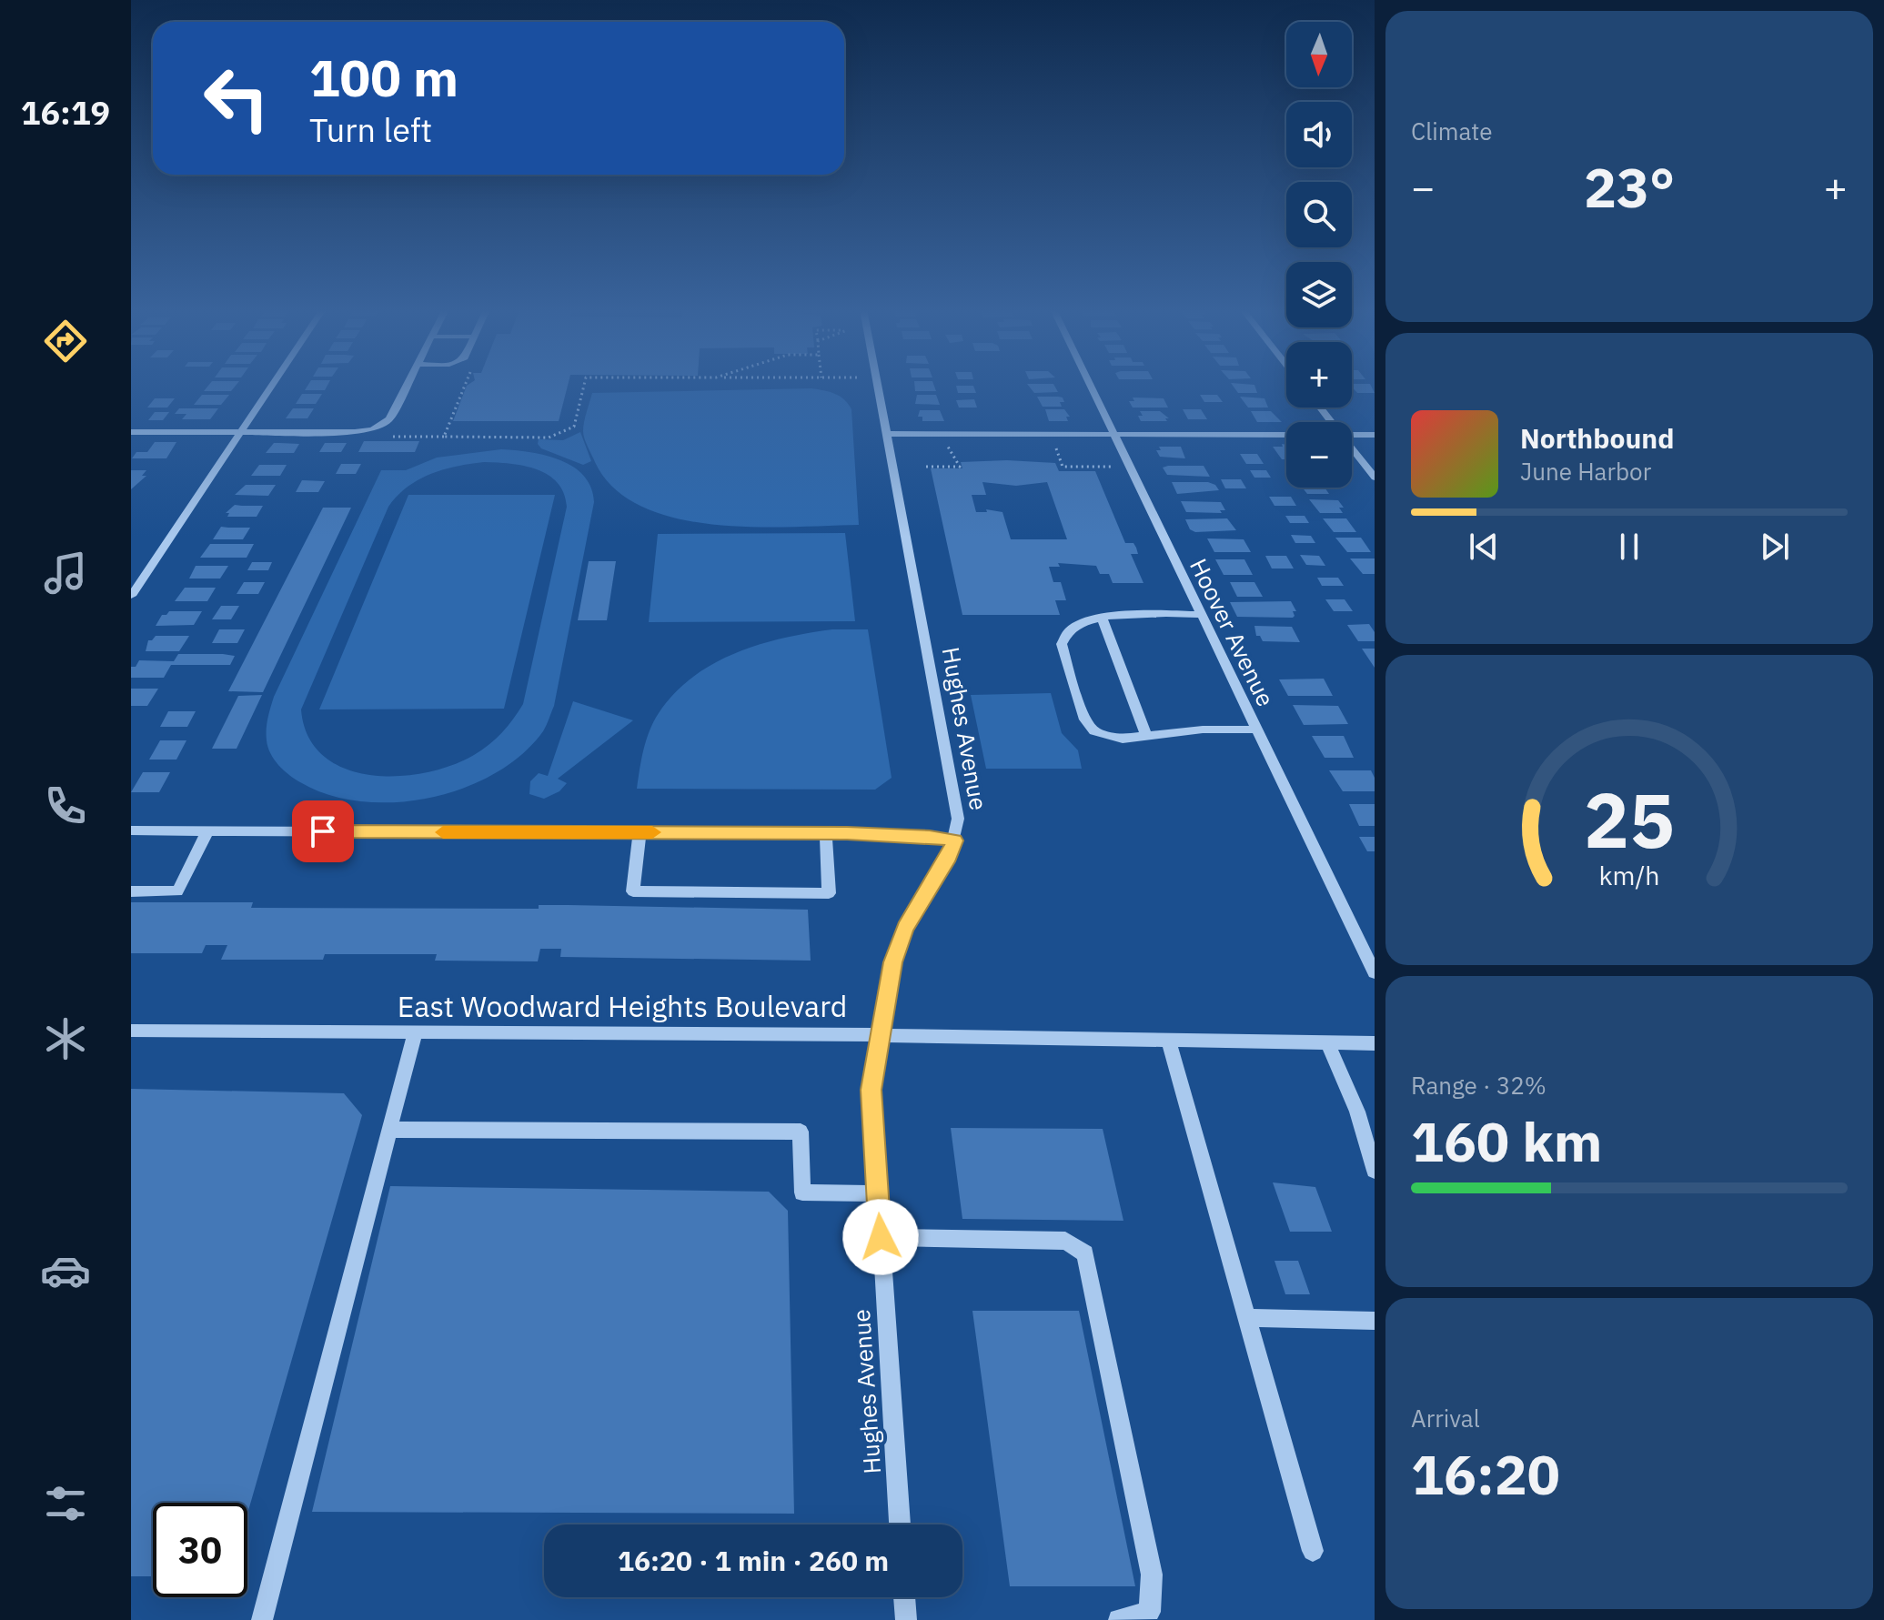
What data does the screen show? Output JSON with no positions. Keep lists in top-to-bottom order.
{
  "streets": {
    "street": ["Hoover Avenue", "Hughes Avenue", "East Woodward Heights Boulevard"]
  },
  "crossings": [
    ["Hughes Avenue", "East Woodward Heights Boulevard"]
  ],
  "north": "bottom",
  "page": {
    "tabs": "16:19",
    "tile": [
      "Climate",
      ["Range · 32%", "160 km"],
      ["Arrival", "16:20"]
    ],
    "map_buttons": ["+", "−"],
    "turn": ["100 m", "Turn left"],
    "heat": ["−", "23°", "+"],
    "song": ["Northbound", "June Harbor"],
    "limit": "30",
    "trip": "16:20 · 1 min · 260 m",
    "gauge": ["25", "km/h"]
  }
}
